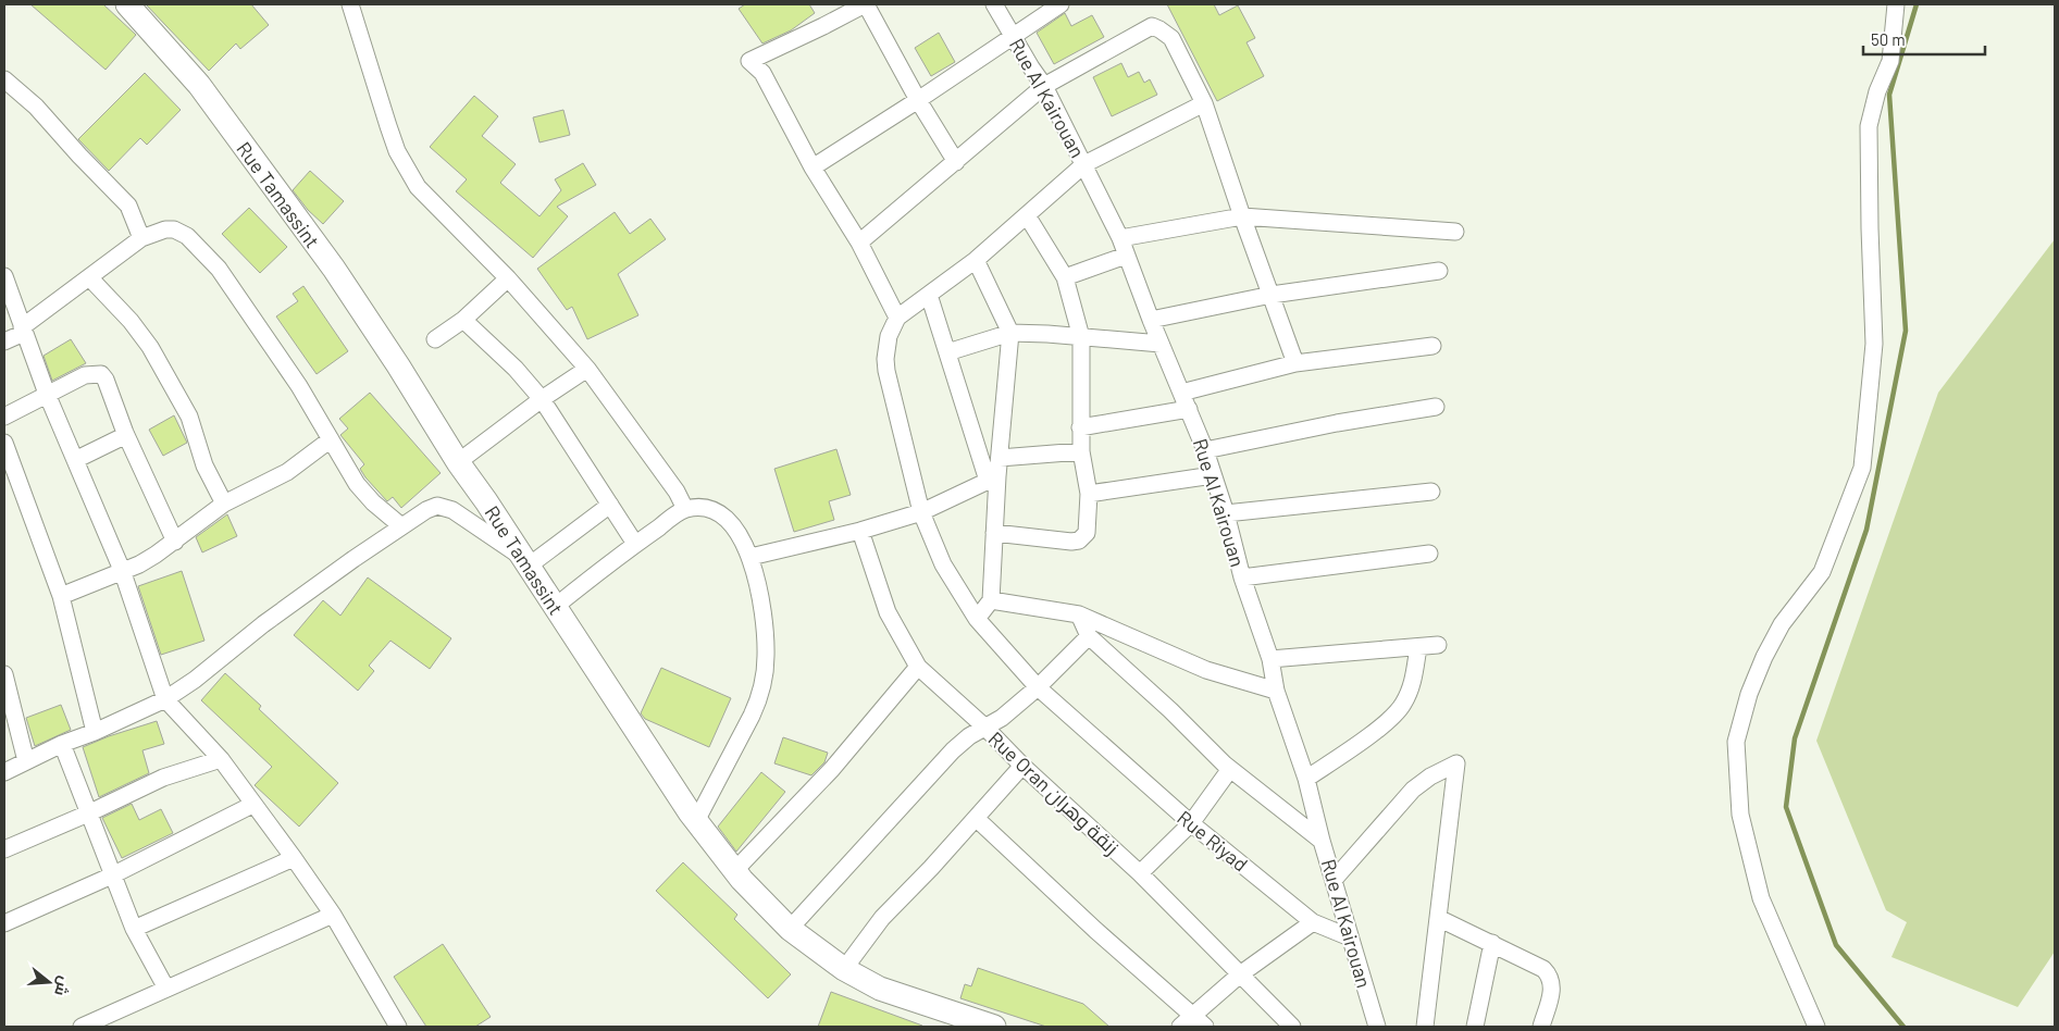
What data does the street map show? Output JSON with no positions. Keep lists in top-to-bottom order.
{
  "streets": {
    "main road": ["Rue Tamassint"],
    "street": ["Rue Al Kairouan", "Rue Oran زنقة وهران", "Rue Riyad"]
  },
  "crossings": [
    ["Rue Al Kairouan", "Rue Riyad"]
  ],
  "scale_bar": "50 m",
  "north": "right"
}
